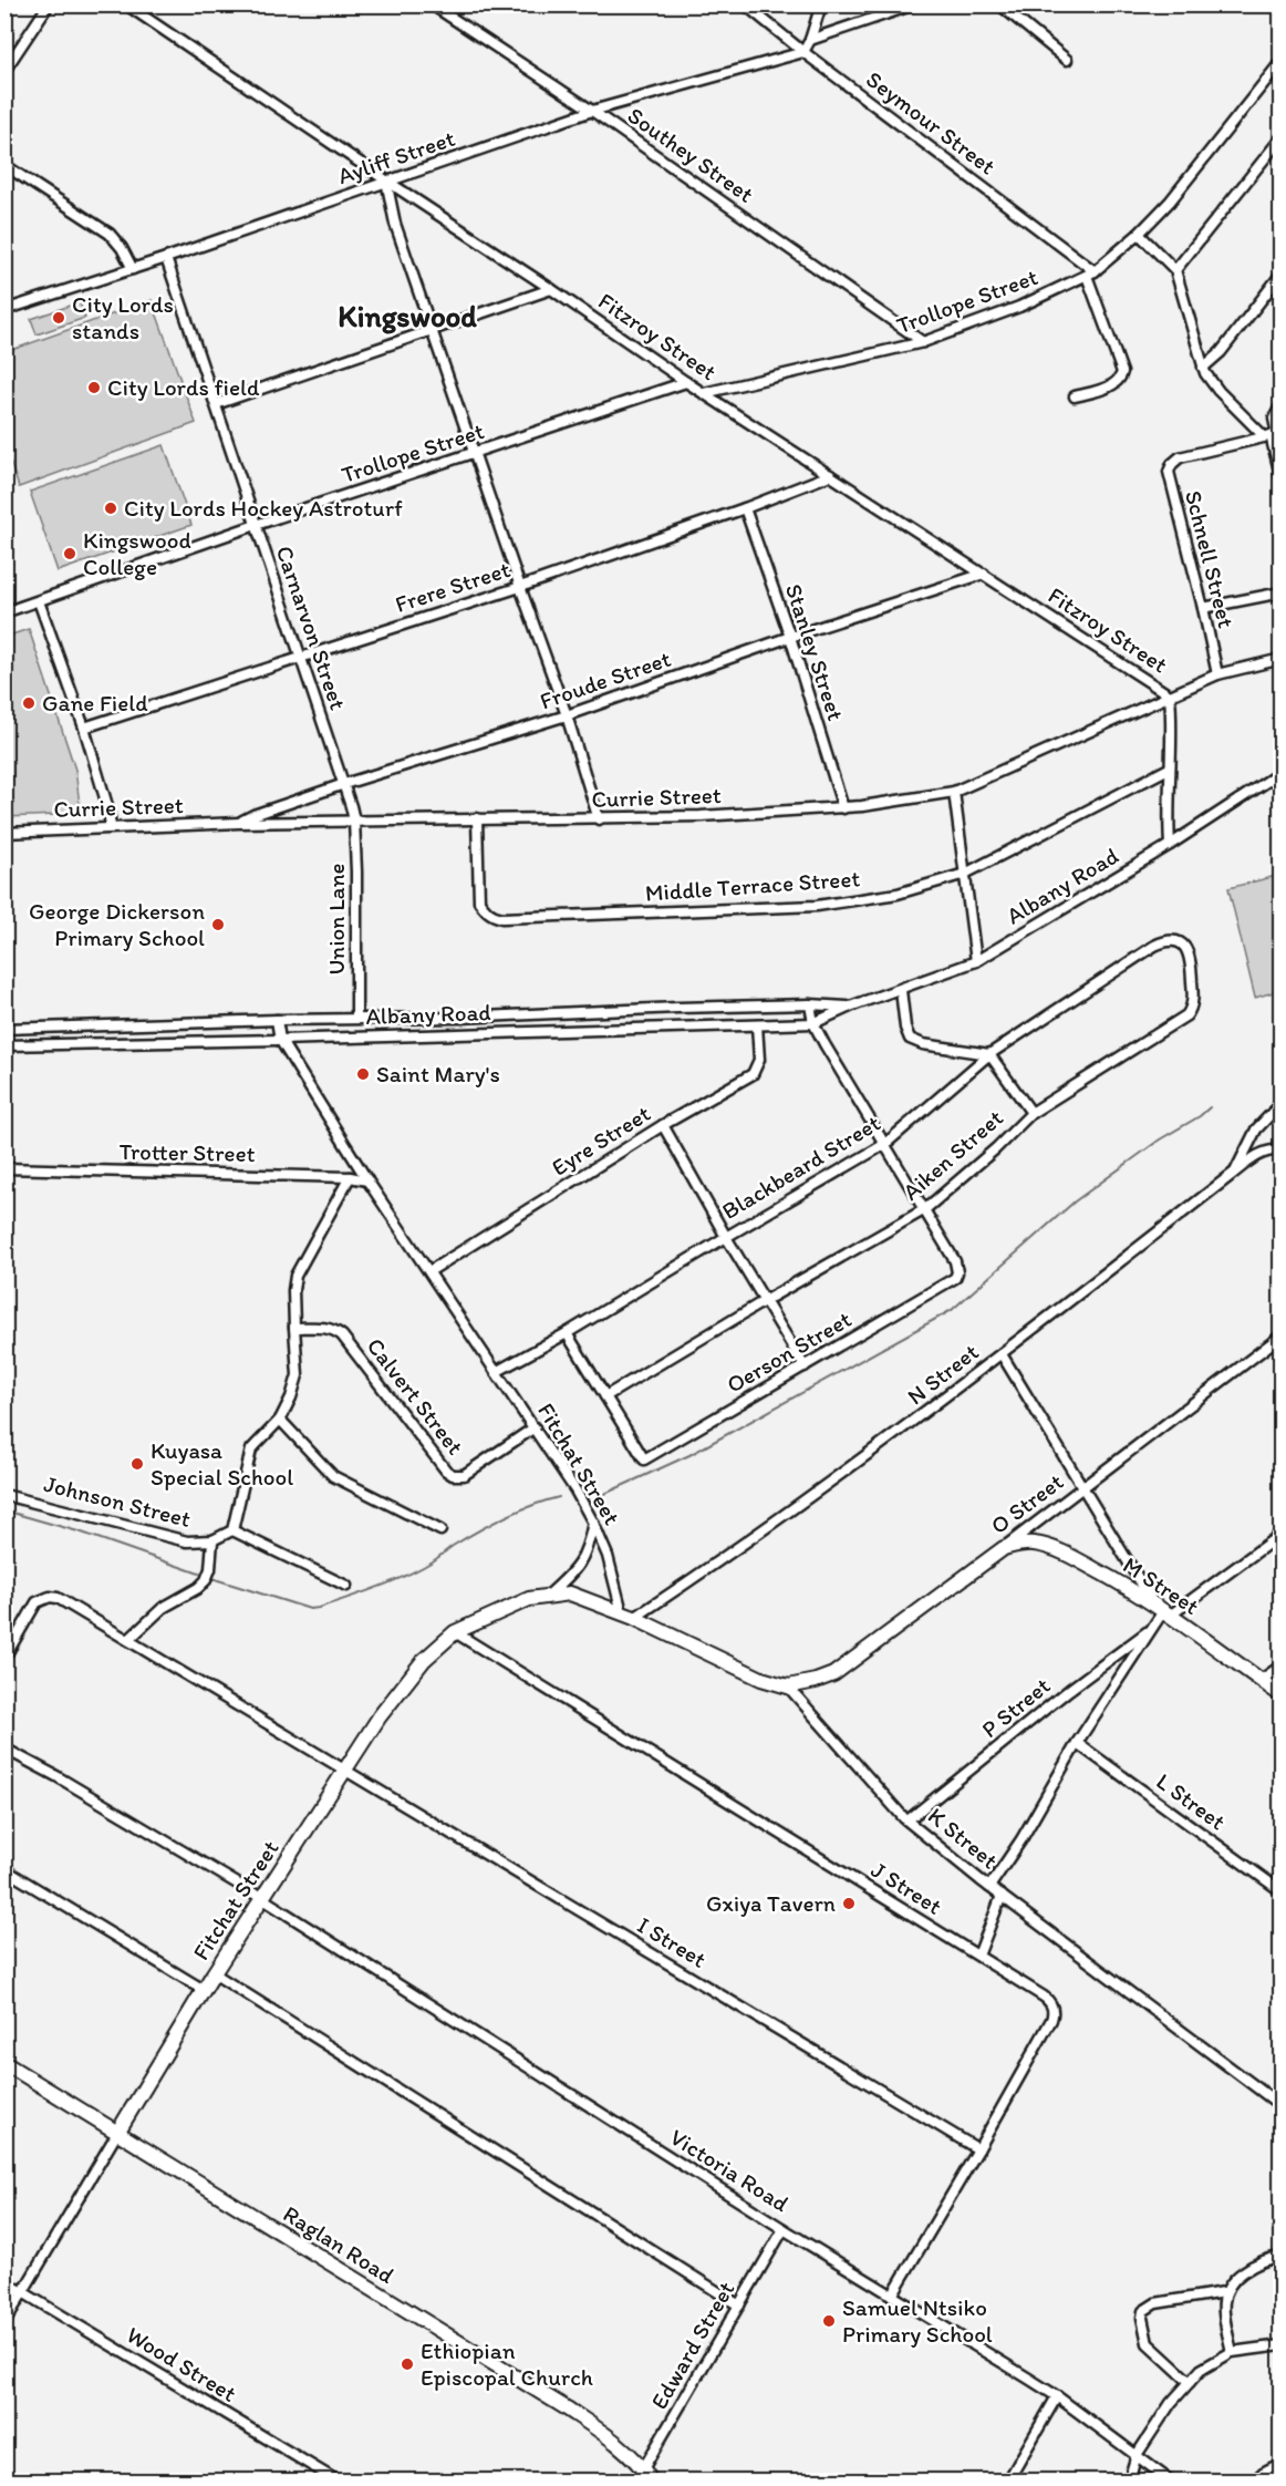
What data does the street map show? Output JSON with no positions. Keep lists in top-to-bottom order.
{
  "streets": {
    "street": [
      "Seymour Street",
      "Southey Street",
      "Ayliff Street",
      "Trollope Street",
      "Fitzroy Street",
      "Schnell Street",
      "Frere Street",
      "Carnarvon Street",
      "Stanley Street",
      "Froude Street",
      "Currie Street",
      "Middle Terrace Street",
      "Albany Road",
      "Union Lane",
      "Eyre Street",
      "Trotter Street",
      "Aiken Street",
      "Blackbeard Street",
      "Oerson Street",
      "N Street",
      "Calvert Street",
      "Fitchat Street",
      "Johnson Street",
      "O Street",
      "M Street",
      "P Street",
      "L Street",
      "K Street",
      "J Street",
      "I Street",
      "Victoria Road",
      "Raglan Road",
      "Edward Street",
      "Wood Street"
    ]
  },
  "crossings": [
    ["Seymour Street", "Ayliff Street"],
    ["Seymour Street", "Trollope Street"],
    ["Southey Street", "Ayliff Street"],
    ["Southey Street", "Trollope Street"],
    ["Ayliff Street", "Fitzroy Street"],
    ["Ayliff Street", "Carnarvon Street"],
    ["Trollope Street", "Fitzroy Street"],
    ["Trollope Street", "Carnarvon Street"],
    ["Fitzroy Street", "Frere Street"],
    ["Fitzroy Street", "Froude Street"],
    ["Fitzroy Street", "Currie Street"],
    ["Schnell Street", "Currie Street"],
    ["Frere Street", "Carnarvon Street"],
    ["Frere Street", "Stanley Street"],
    ["Carnarvon Street", "Froude Street"],
    ["Carnarvon Street", "Currie Street"],
    ["Carnarvon Street", "Union Lane"],
    ["Stanley Street", "Froude Street"],
    ["Stanley Street", "Currie Street"],
    ["Froude Street", "Currie Street"],
    ["Currie Street", "Middle Terrace Street"],
    ["Currie Street", "Union Lane"],
    ["Albany Road", "Union Lane"],
    ["Albany Road", "Eyre Street"],
    ["Albany Road", "Fitchat Street"],
    ["Eyre Street", "Fitchat Street"],
    ["Trotter Street", "Fitchat Street"],
    ["Aiken Street", "Blackbeard Street"],
    ["Aiken Street", "Oerson Street"],
    ["Blackbeard Street", "Fitchat Street"],
    ["N Street", "Fitchat Street"],
    ["N Street", "K Street"],
    ["Calvert Street", "Fitchat Street"],
    ["Fitchat Street", "K Street"],
    ["Fitchat Street", "J Street"],
    ["Fitchat Street", "I Street"],
    ["Fitchat Street", "Victoria Road"],
    ["Fitchat Street", "Raglan Road"],
    ["O Street", "M Street"],
    ["O Street", "K Street"],
    ["M Street", "P Street"],
    ["P Street", "L Street"],
    ["P Street", "K Street"],
    ["J Street", "I Street"],
    ["J Street", "Victoria Road"],
    ["Victoria Road", "Edward Street"],
    ["Raglan Road", "Edward Street"]
  ],
  "districts": ["Kingswood"],
  "places": [
    "City Lords stands",
    "City Lords field",
    "City Lords Hockey Astroturf",
    "Kingswood College",
    "Gane Field",
    "George Dickerson Primary School",
    "Saint Mary's",
    "Kuyasa Special School",
    "Gxiya Tavern",
    "Samuel Ntsiko Primary School",
    "Ethiopian Episcopal Church"
  ]
}
